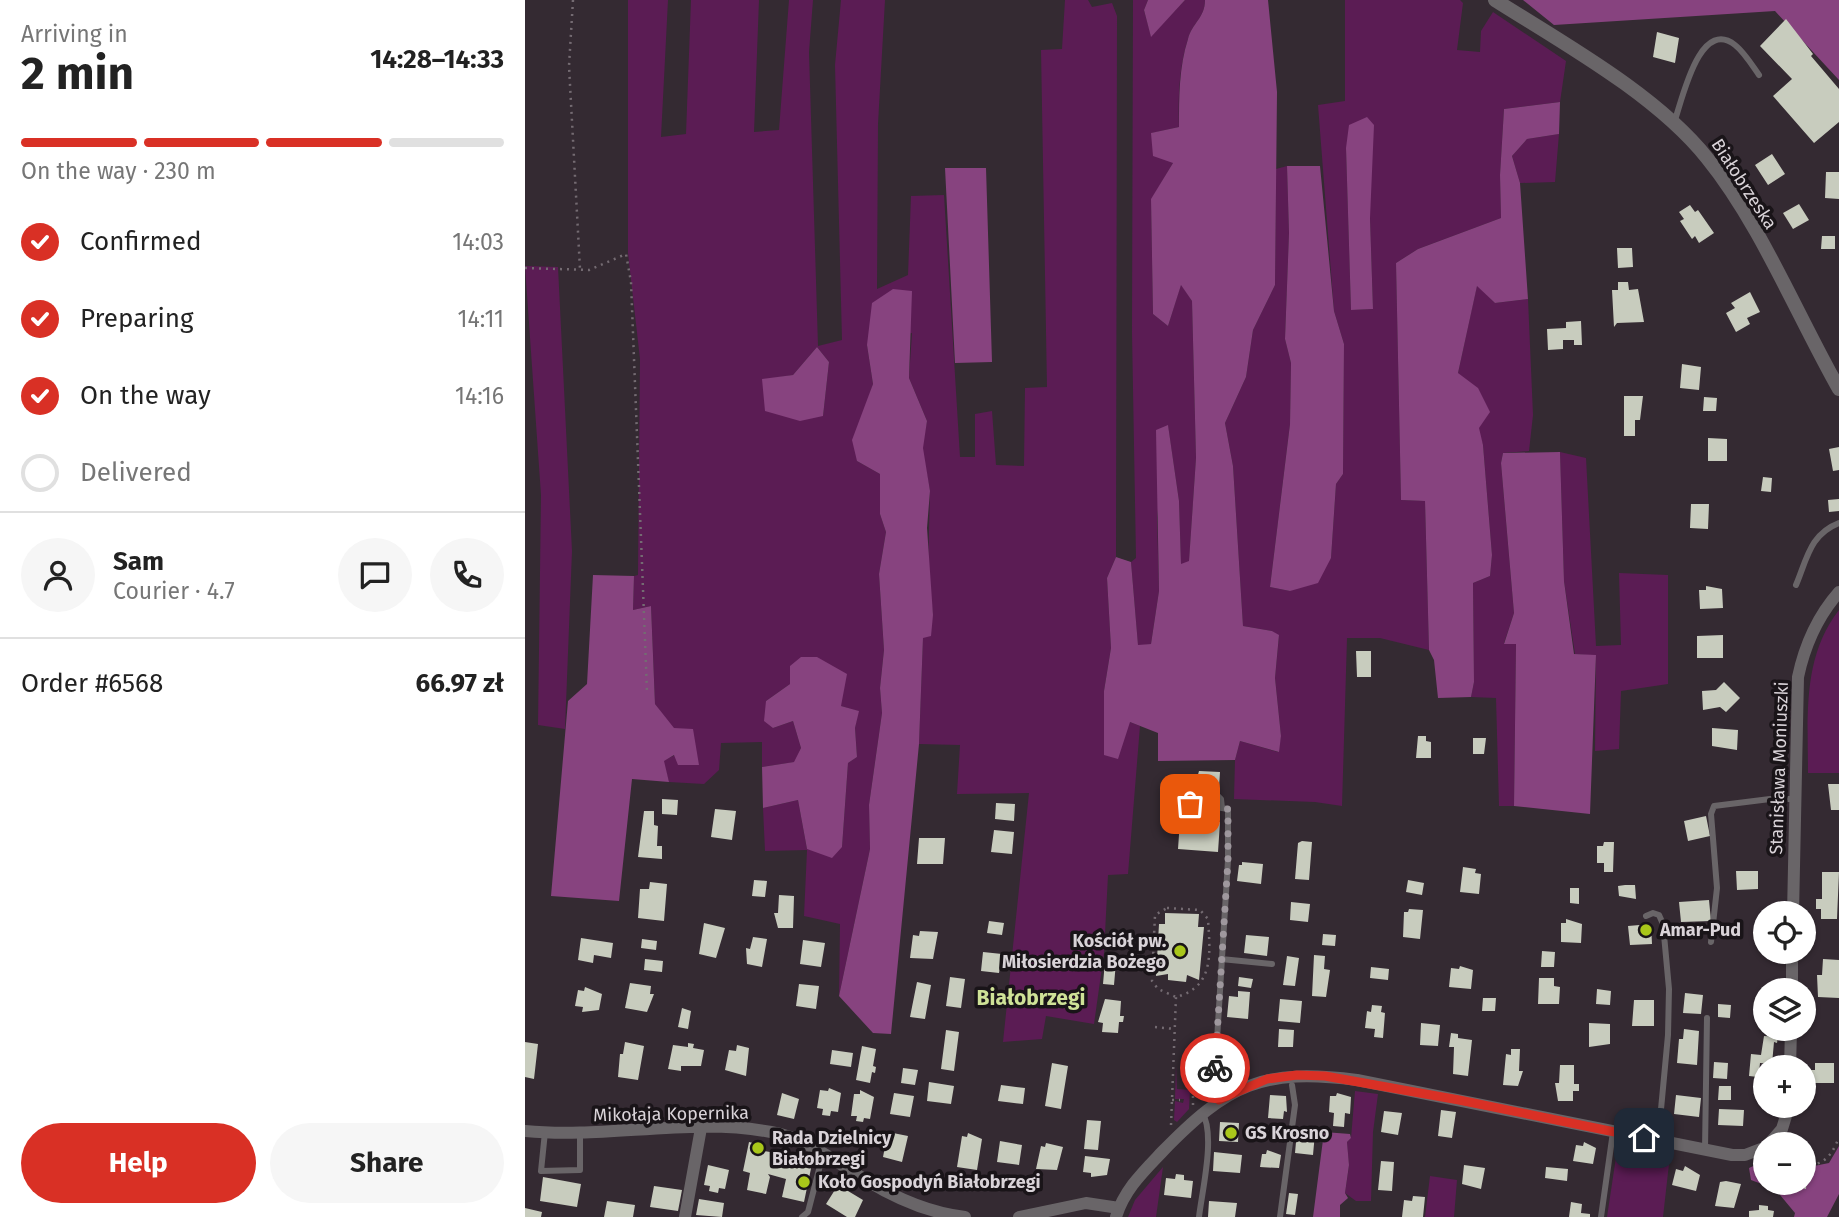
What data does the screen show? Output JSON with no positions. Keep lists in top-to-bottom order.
{
  "streets": {
    "street": ["Białobrzeska", "Stanisława Moniuszki", "Mikołaja Kopernika"]
  },
  "districts": ["Białobrzegi"],
  "places": [
    "Amar-Pud",
    "Kościół pw. Miłosierdzia Bożego",
    "GS Krosno",
    "Rada Dzielnicy Białobrzegi",
    "Koło Gospodyń Białobrzegi"
  ],
  "page": {
    "heading": ["2 min", "Arriving in", "14:28–14:33"],
    "panel": [
      "Sam",
      "Courier · 4.7",
      "Order #6568",
      "66.97 zł"
    ],
    "bar": "On the way · 230 m",
    "list": [
      ["Confirmed", "14:03"],
      ["Preparing", "14:11"],
      ["On the way", "14:16"],
      "Delivered"
    ],
    "map_buttons": ["+", "−"],
    "buttons": ["Help", "Share"]
  }
}
